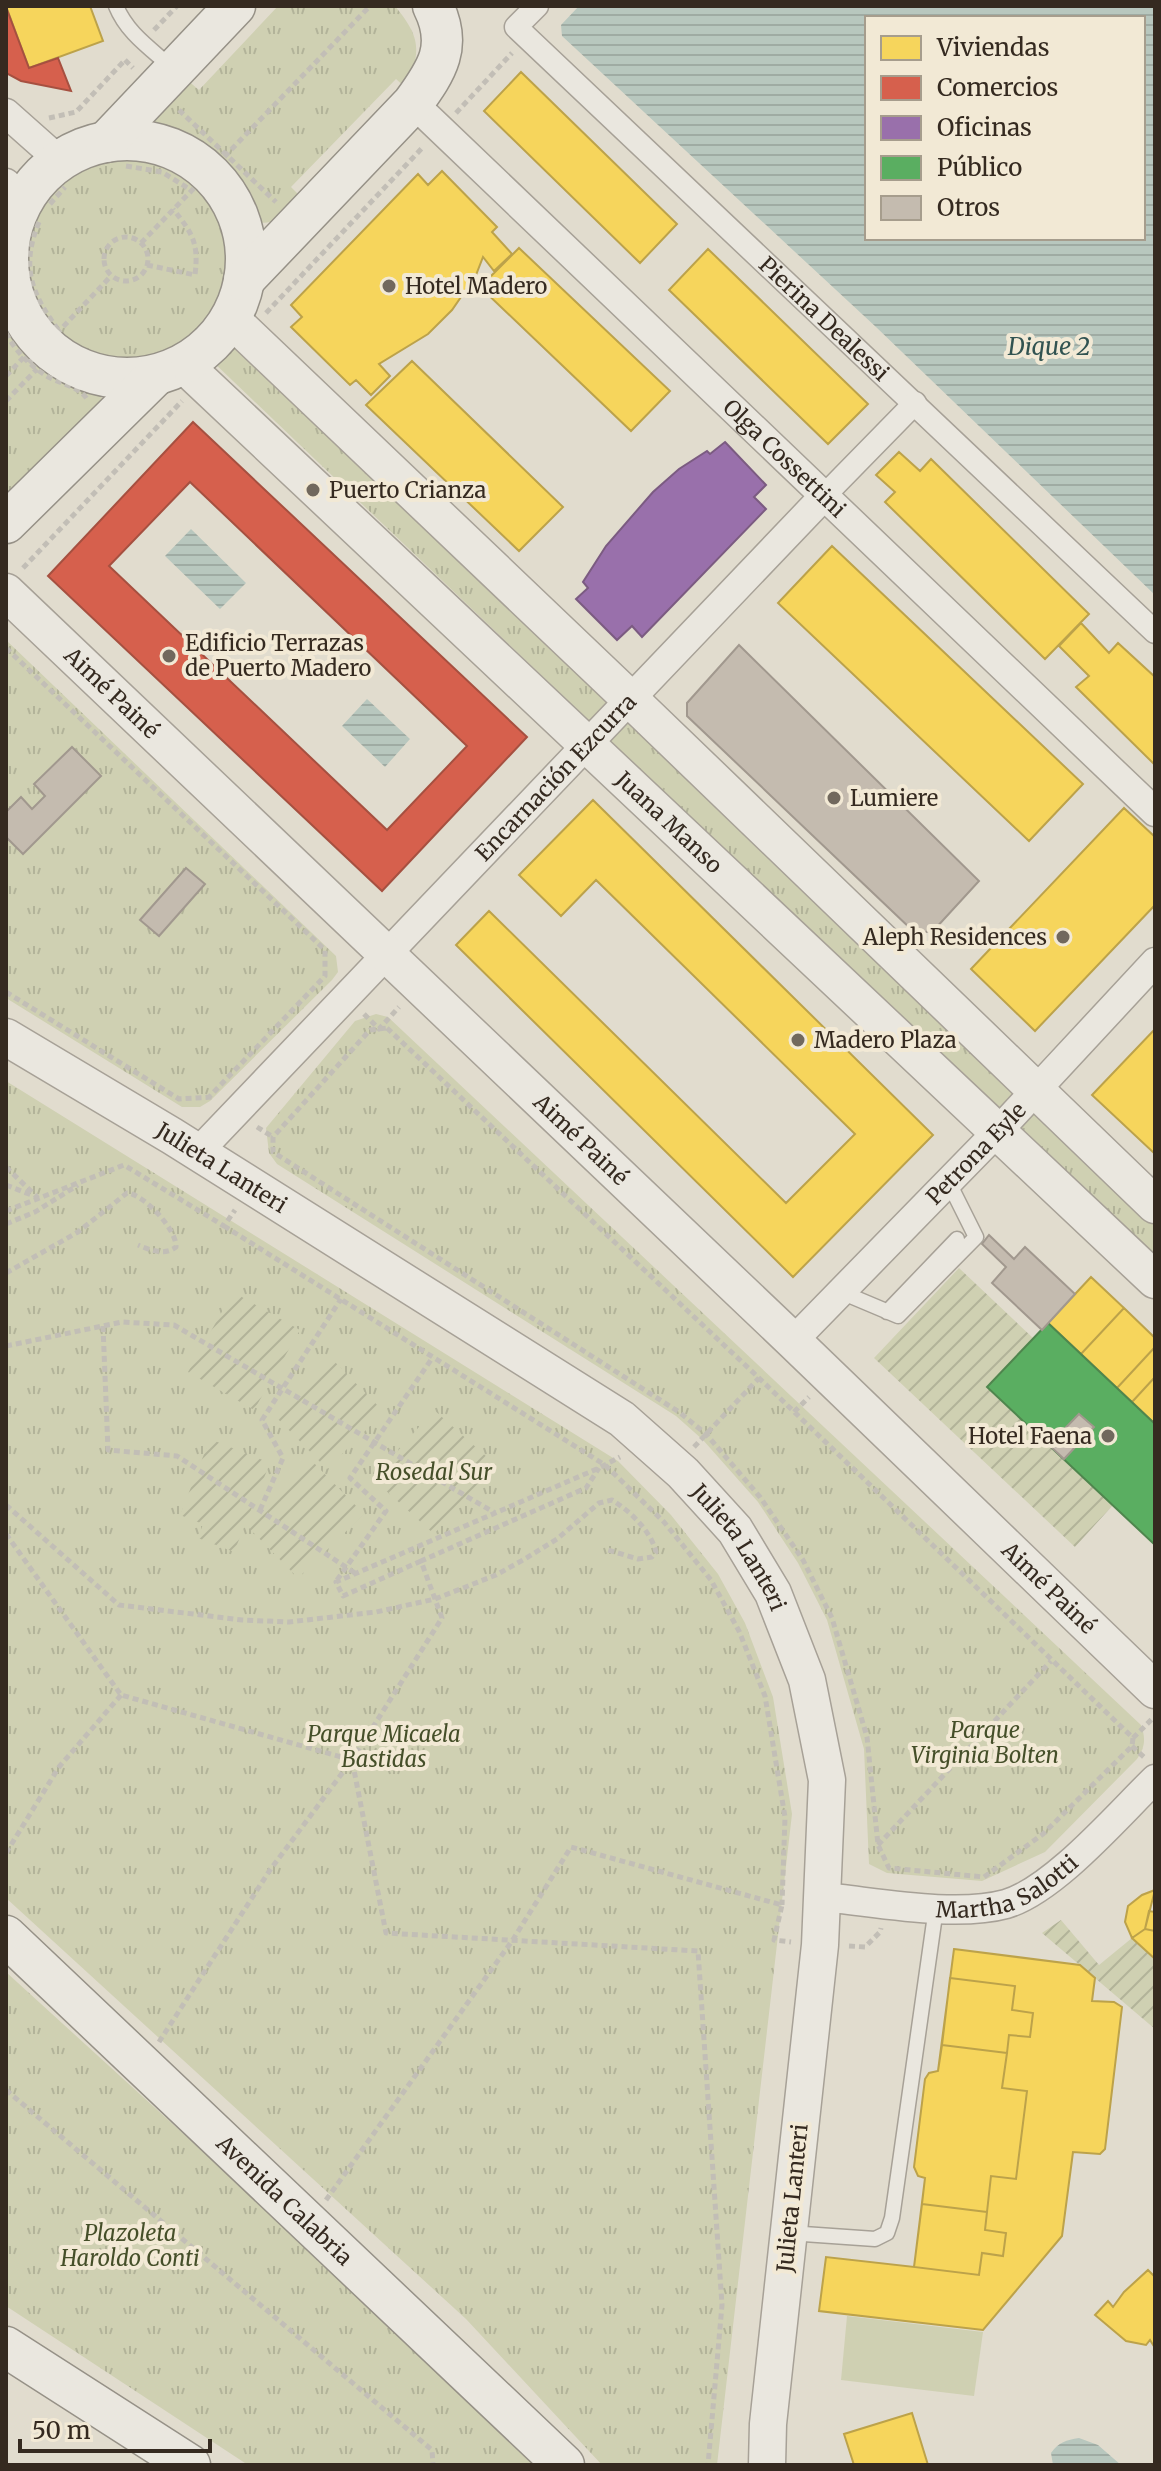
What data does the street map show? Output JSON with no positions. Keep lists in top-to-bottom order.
{
  "streets": {
    "main road": ["Avenida Calabria"],
    "street": [
      "Pierina Dealessi",
      "Olga Cossettini",
      "Aimé Painé",
      "Encarnación Ezcurra",
      "Juana Manso",
      "Petrona Eyle",
      "Julieta Lanteri",
      "Martha Salotti"
    ]
  },
  "crossings": [
    ["Pierina Dealessi", "Encarnación Ezcurra"],
    ["Olga Cossettini", "Encarnación Ezcurra"],
    ["Aimé Painé", "Encarnación Ezcurra"],
    ["Aimé Painé", "Petrona Eyle"],
    ["Encarnación Ezcurra", "Juana Manso"],
    ["Encarnación Ezcurra", "Julieta Lanteri"],
    ["Juana Manso", "Petrona Eyle"],
    ["Julieta Lanteri", "Martha Salotti"]
  ],
  "water": ["Dique 2"],
  "parks": [
    "Rosedal Sur",
    "Parque Virginia Bolten",
    "Parque Micaela Bastidas",
    "Plazoleta Haroldo Conti"
  ],
  "places": [
    "Hotel Madero",
    "Puerto Crianza",
    "Edificio Terrazas de Puerto Madero",
    "Lumiere",
    "Aleph Residences",
    "Madero Plaza",
    "Hotel Faena"
  ],
  "legend": [
    "Viviendas",
    "Comercios",
    "Oficinas",
    "Público",
    "Otros"
  ],
  "scale_bar": "50 m"
}
